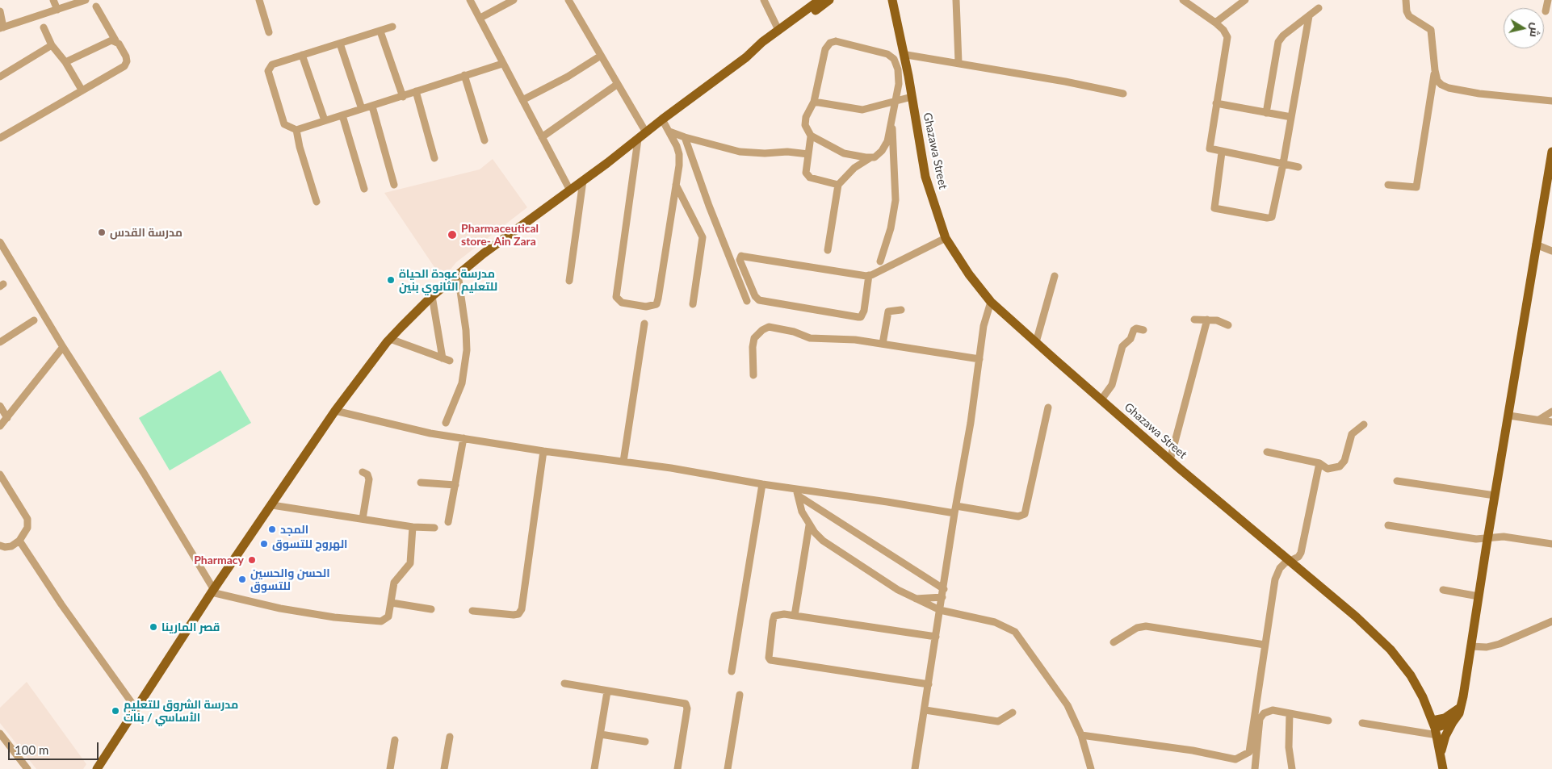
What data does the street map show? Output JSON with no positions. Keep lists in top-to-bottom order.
{
  "streets": {
    "main road": ["Ghazawa Street"]
  },
  "places": [
    "مدرسة القدس",
    "Pharmaceutical store- Ain Zara",
    "مدرسة عودة الحياة للتعليم الثانوي بنين",
    "المجد",
    "الهروج للتسوق",
    "Pharmacy",
    "الحسن والحسين للتسوق",
    "قصر المارينا",
    "مدرسة الشروق للتعليم الأساسي / بنات"
  ],
  "scale_bar": "100 m",
  "north": "right"
}
